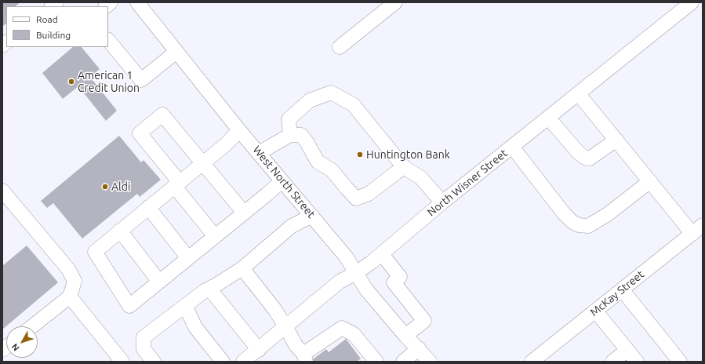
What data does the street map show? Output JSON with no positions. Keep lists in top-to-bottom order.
{
  "streets": {
    "street": ["West North Street", "North Wisner Street", "McKay Street"]
  },
  "crossings": [
    ["West North Street", "North Wisner Street"]
  ],
  "places": ["American 1 Credit Union", "Huntington Bank", "Aldi"],
  "legend": ["Road", "Building"],
  "north": "bottom left"
}
